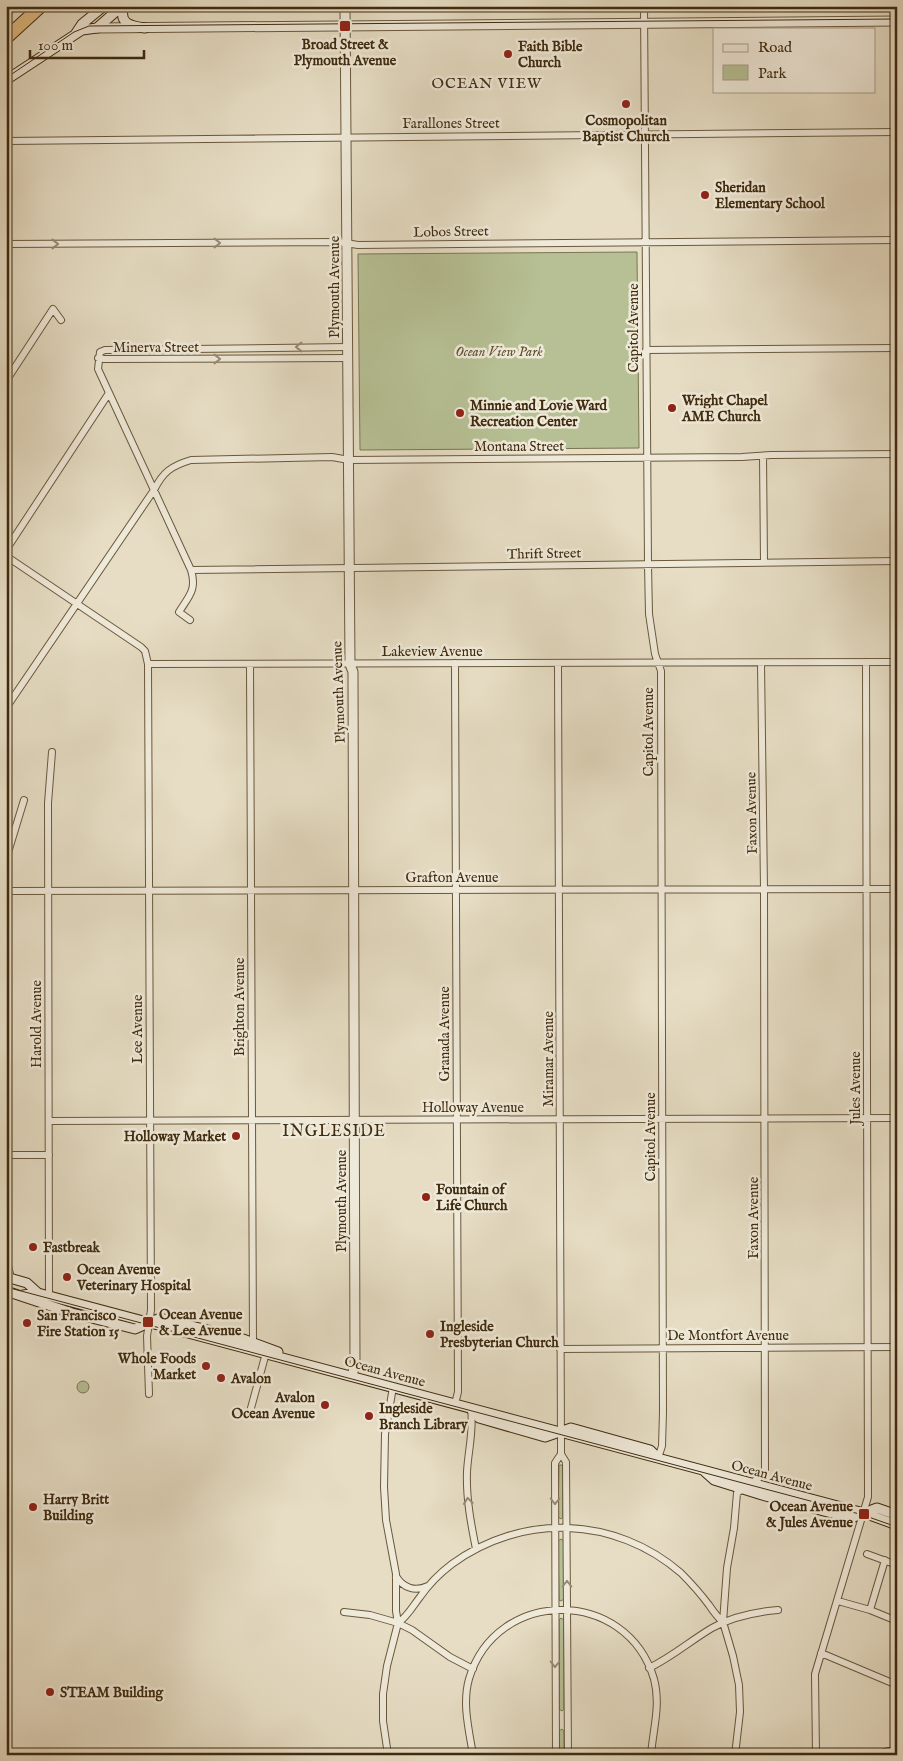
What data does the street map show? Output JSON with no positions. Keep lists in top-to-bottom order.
{
  "streets": {
    "street": [
      "Farallones Street",
      "Lobos Street",
      "Plymouth Avenue",
      "Capitol Avenue",
      "Minerva Street",
      "Montana Street",
      "Thrift Street",
      "Lakeview Avenue",
      "Faxon Avenue",
      "Grafton Avenue",
      "Brighton Avenue",
      "Harold Avenue",
      "Lee Avenue",
      "Granada Avenue",
      "Miramar Avenue",
      "Jules Avenue",
      "Holloway Avenue",
      "De Montfort Avenue",
      "Ocean Avenue"
    ]
  },
  "crossings": [
    ["Farallones Street", "Plymouth Avenue"],
    ["Farallones Street", "Capitol Avenue"],
    ["Lobos Street", "Plymouth Avenue"],
    ["Lobos Street", "Capitol Avenue"],
    ["Plymouth Avenue", "Minerva Street"],
    ["Plymouth Avenue", "Montana Street"],
    ["Plymouth Avenue", "Thrift Street"],
    ["Plymouth Avenue", "Lakeview Avenue"],
    ["Plymouth Avenue", "Grafton Avenue"],
    ["Plymouth Avenue", "Holloway Avenue"],
    ["Plymouth Avenue", "Ocean Avenue"],
    ["Capitol Avenue", "Montana Street"],
    ["Capitol Avenue", "Thrift Street"],
    ["Capitol Avenue", "Lakeview Avenue"],
    ["Capitol Avenue", "Grafton Avenue"],
    ["Capitol Avenue", "Holloway Avenue"],
    ["Capitol Avenue", "De Montfort Avenue"],
    ["Capitol Avenue", "Ocean Avenue"],
    ["Lakeview Avenue", "Faxon Avenue"],
    ["Lakeview Avenue", "Brighton Avenue"],
    ["Lakeview Avenue", "Lee Avenue"],
    ["Lakeview Avenue", "Granada Avenue"],
    ["Lakeview Avenue", "Miramar Avenue"],
    ["Lakeview Avenue", "Jules Avenue"],
    ["Faxon Avenue", "Grafton Avenue"],
    ["Faxon Avenue", "Holloway Avenue"],
    ["Faxon Avenue", "De Montfort Avenue"],
    ["Faxon Avenue", "Ocean Avenue"],
    ["Grafton Avenue", "Brighton Avenue"],
    ["Grafton Avenue", "Harold Avenue"],
    ["Grafton Avenue", "Lee Avenue"],
    ["Grafton Avenue", "Granada Avenue"],
    ["Grafton Avenue", "Miramar Avenue"],
    ["Grafton Avenue", "Jules Avenue"],
    ["Brighton Avenue", "Holloway Avenue"],
    ["Brighton Avenue", "Ocean Avenue"],
    ["Harold Avenue", "Holloway Avenue"],
    ["Harold Avenue", "Ocean Avenue"],
    ["Lee Avenue", "Holloway Avenue"],
    ["Lee Avenue", "Ocean Avenue"],
    ["Granada Avenue", "Holloway Avenue"],
    ["Granada Avenue", "Ocean Avenue"],
    ["Miramar Avenue", "Holloway Avenue"],
    ["Miramar Avenue", "De Montfort Avenue"],
    ["Miramar Avenue", "Ocean Avenue"],
    ["Jules Avenue", "Holloway Avenue"],
    ["Jules Avenue", "De Montfort Avenue"],
    ["Jules Avenue", "Ocean Avenue"]
  ],
  "one_way": ["Lobos Street"],
  "districts": ["OCEAN VIEW", "INGLESIDE"],
  "parks": ["Ocean View Park"],
  "places": {
    "transit": ["Broad Street & Plymouth Avenue", "Ocean Avenue & Lee Avenue", "Ocean Avenue & Jules Avenue"],
    "other": [
      "Faith Bible Church",
      "Cosmopolitan Baptist Church",
      "Sheridan Elementary School",
      "Wright Chapel AME Church",
      "Minnie and Lovie Ward Recreation Center",
      "Holloway Market",
      "Fountain of Life Church",
      "Fastbreak",
      "Ocean Avenue Veterinary Hospital",
      "San Francisco Fire Station 15",
      "Ingleside Presbyterian Church",
      "Whole Foods Market",
      "Avalon",
      "Avalon Ocean Avenue",
      "Ingleside Branch Library",
      "Harry Britt Building",
      "STEAM Building"
    ]
  },
  "legend": ["Road", "Park"],
  "scale_bar": "100 m"
}
